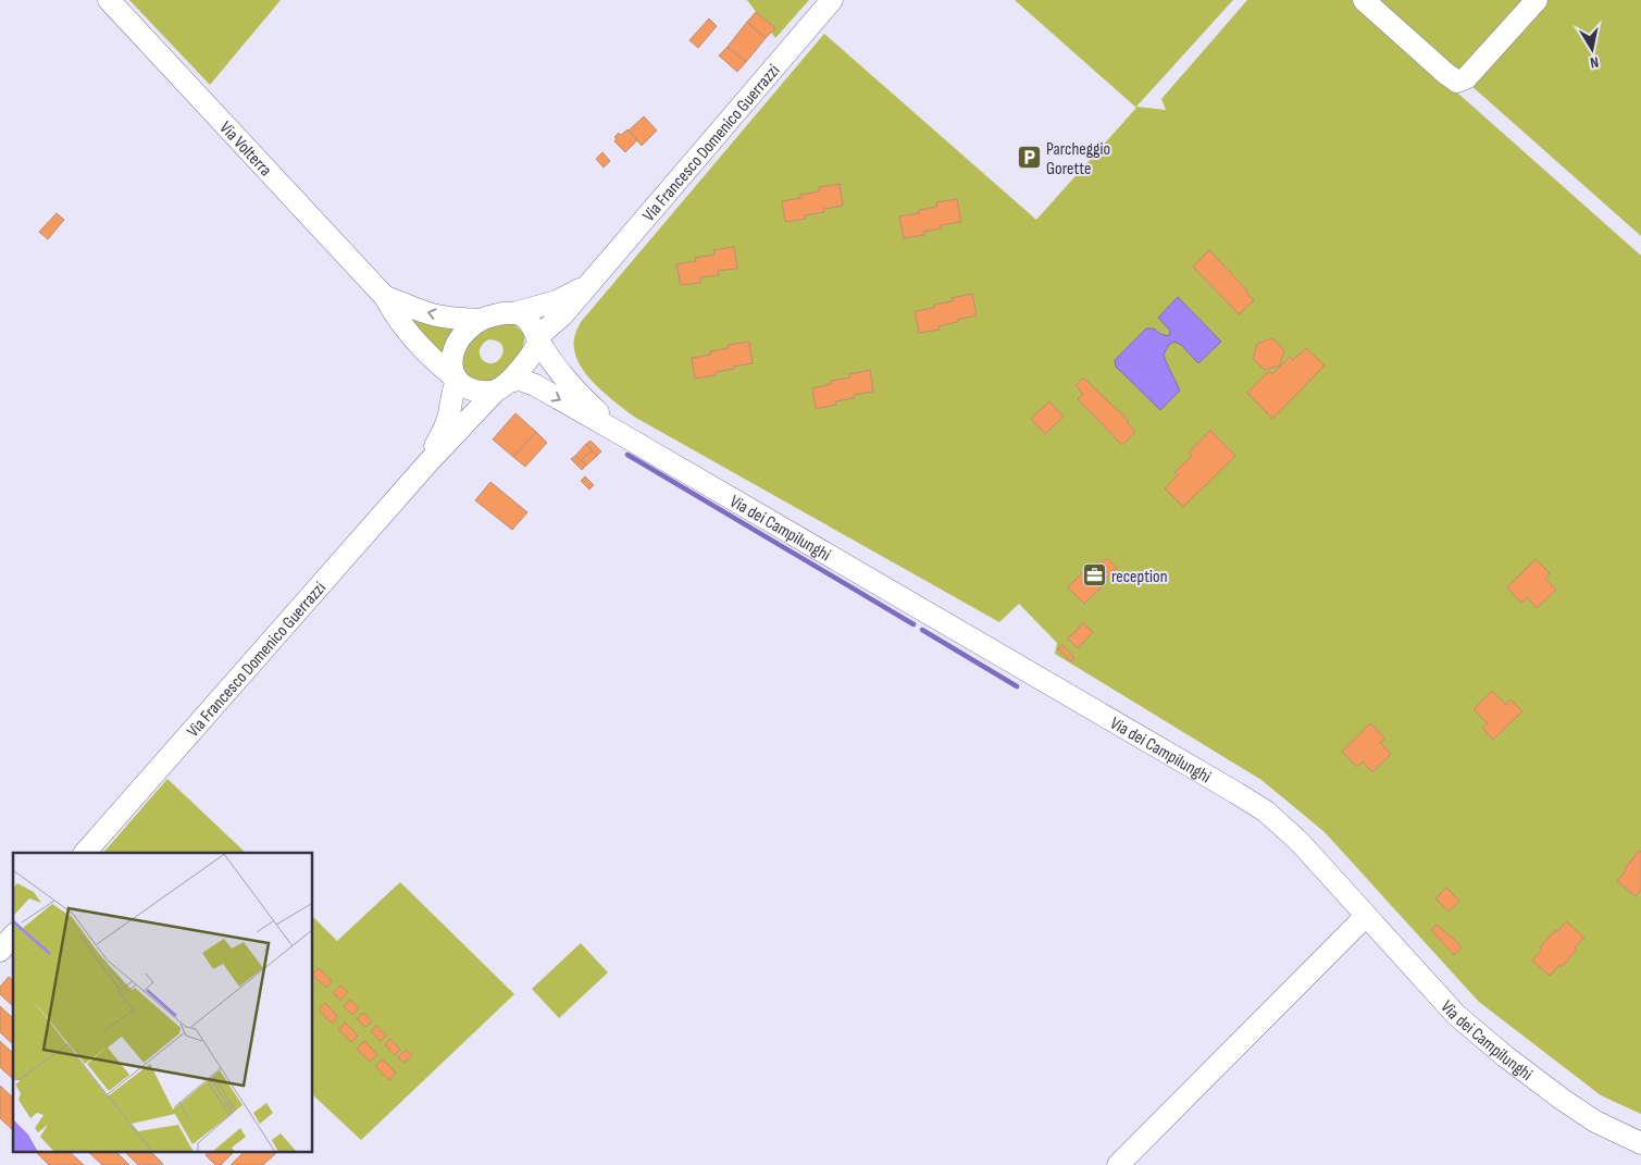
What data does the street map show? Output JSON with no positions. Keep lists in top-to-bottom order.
{
  "streets": {
    "street": ["Via Francesco Domenico Guerrazzi", "Via Volterra", "Via dei Campilunghi"]
  },
  "crossings": [
    ["Via Francesco Domenico Guerrazzi", "Via Volterra"],
    ["Via Francesco Domenico Guerrazzi", "Via dei Campilunghi"],
    ["Via Volterra", "Via dei Campilunghi"]
  ],
  "places": {
    "parking": ["Parcheggio Gorette"],
    "office": ["reception"]
  },
  "north": "bottom"
}
